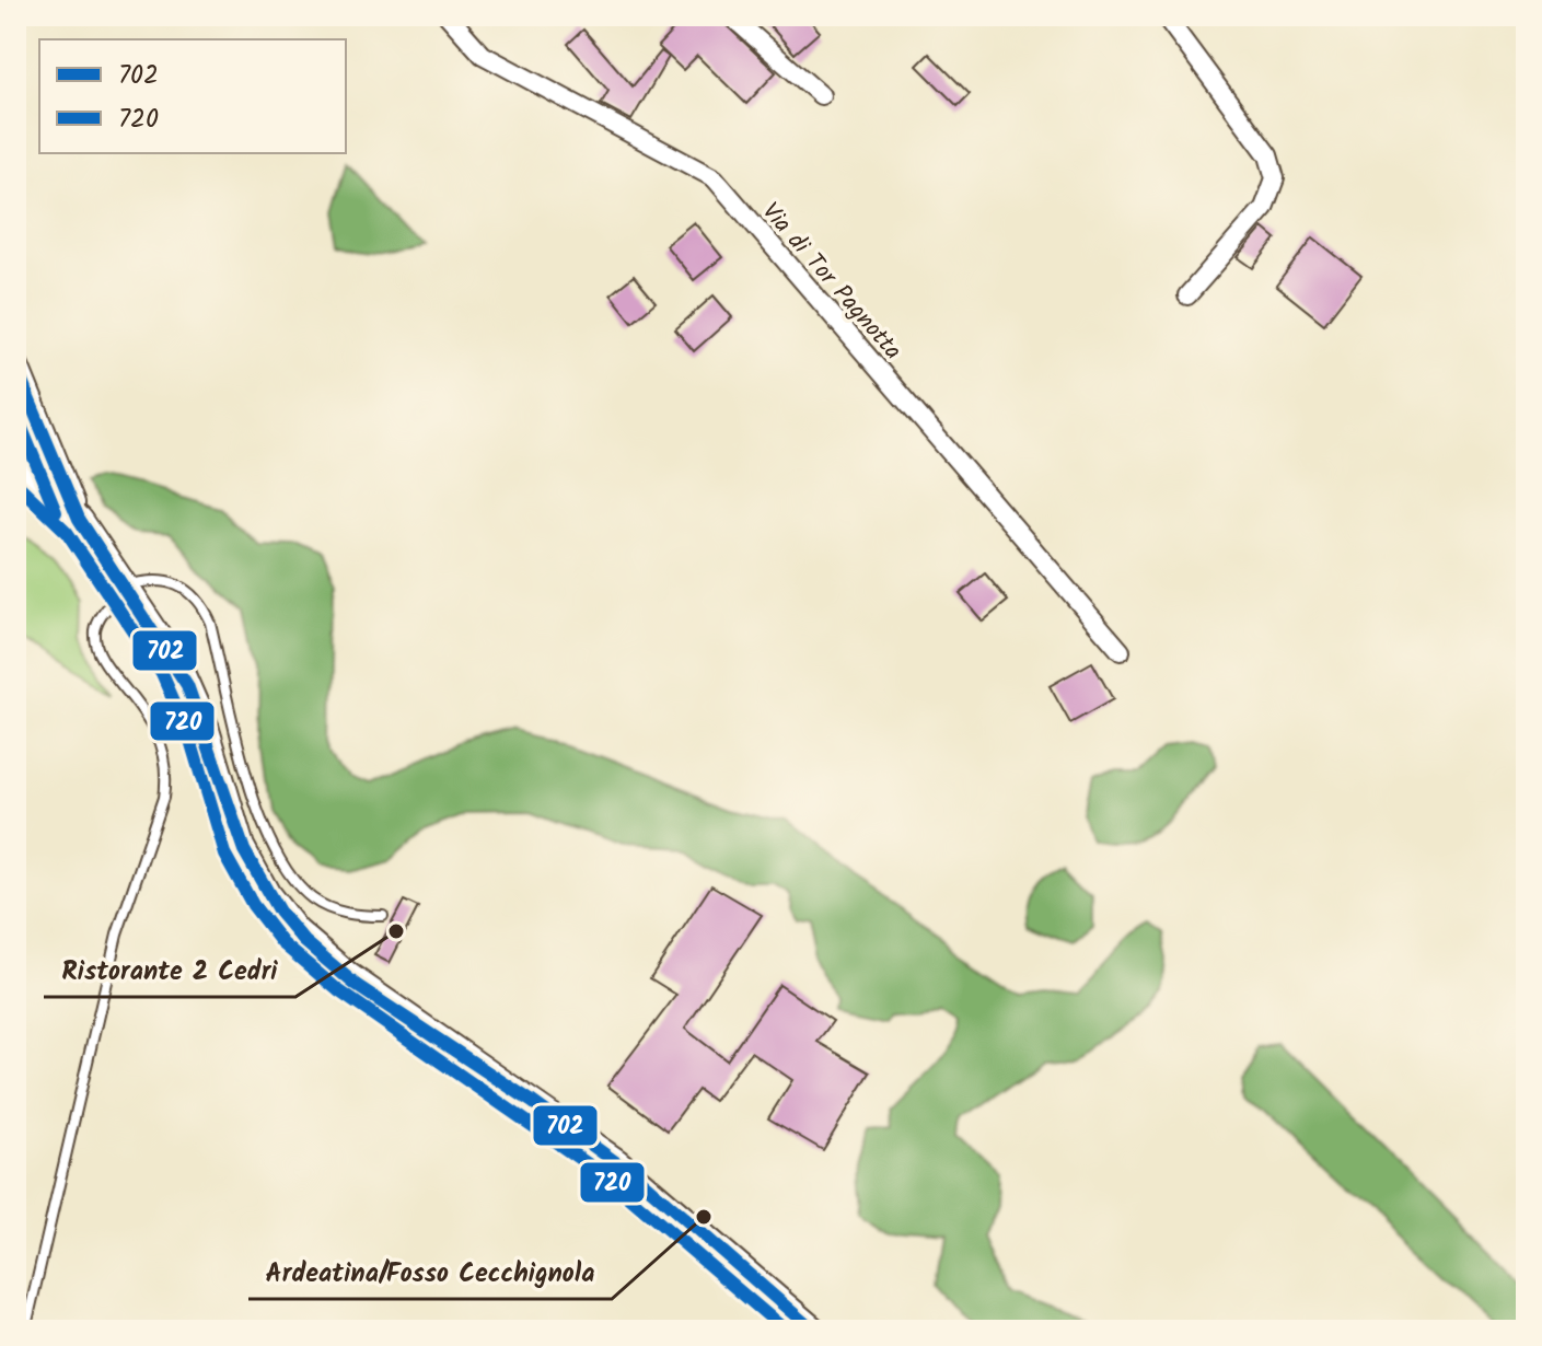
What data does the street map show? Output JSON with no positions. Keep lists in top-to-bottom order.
{
  "streets": {
    "street": ["Via di Tor Pagnotta"]
  },
  "places": ["Ristorante 2 Cedri", "Ardeatina/Fosso Cecchignola"],
  "lines": ["transit line 702", "transit line 720"],
  "legend": ["702", "720"]
}
